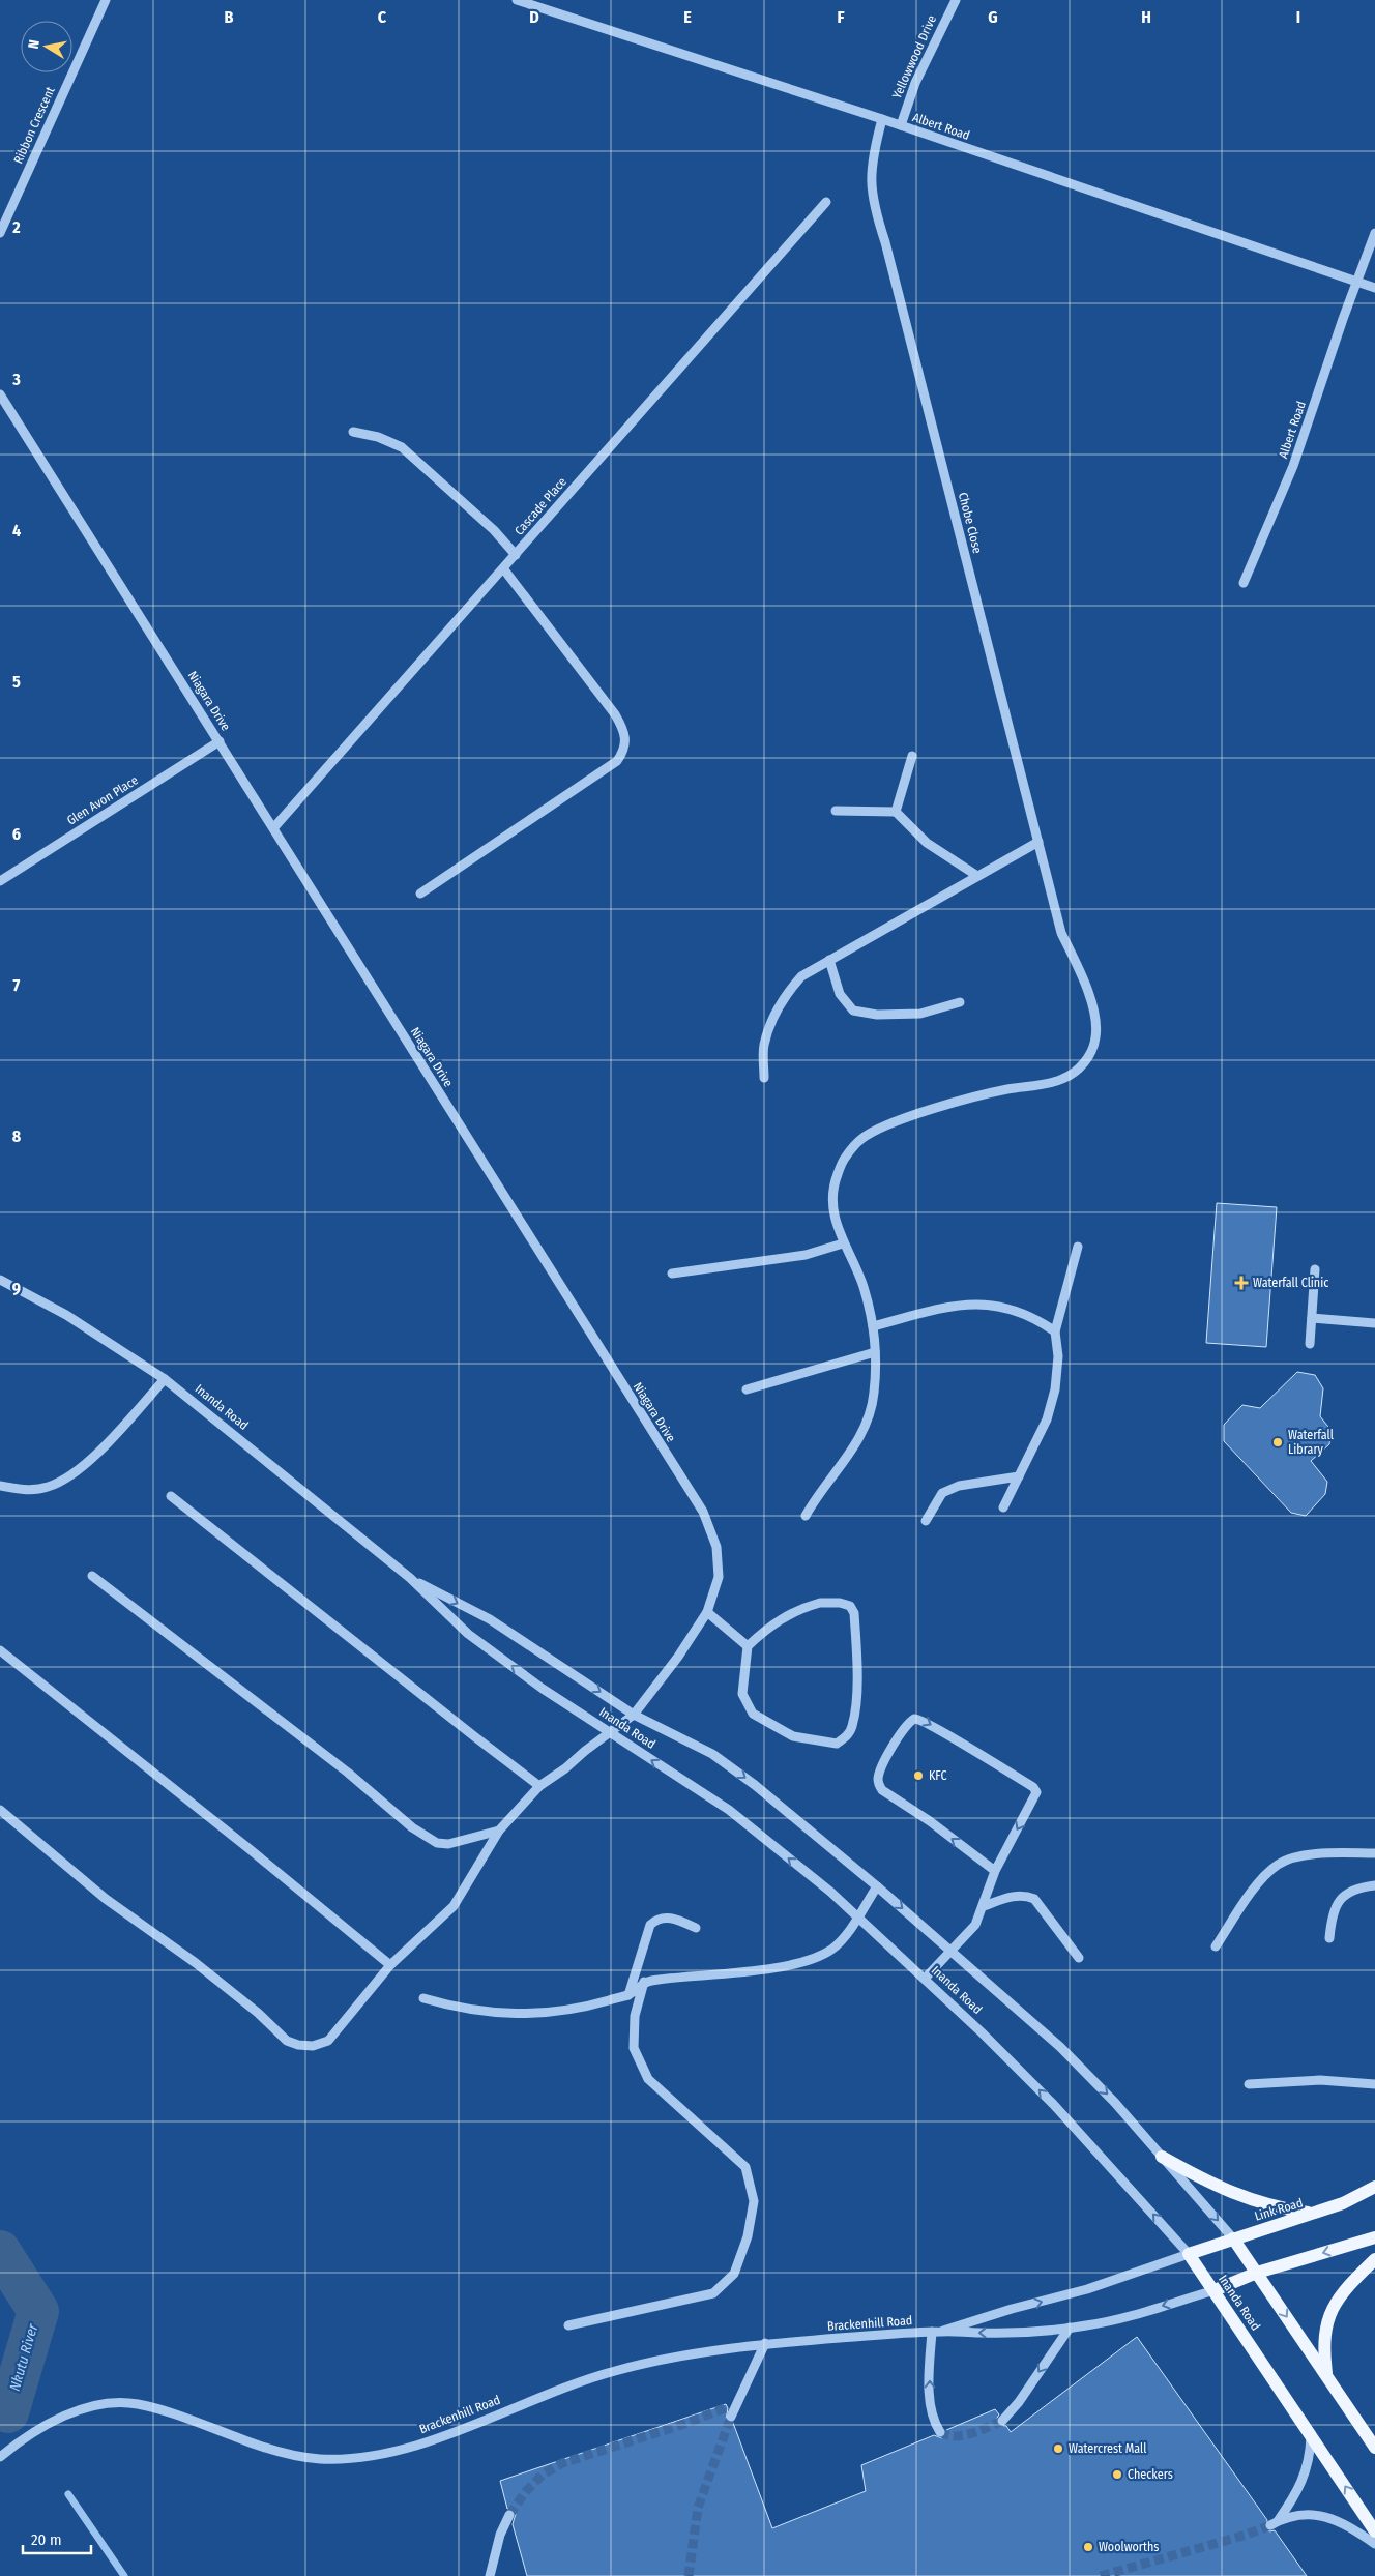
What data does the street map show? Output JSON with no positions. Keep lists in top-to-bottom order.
{
  "streets": {
    "main road": ["Inanda Road", "Link Road"],
    "street": [
      "Yellowwood Drive",
      "Ribbon Crescent",
      "Albert Road",
      "Cascade Place",
      "Chobe Close",
      "Niagara Drive",
      "Glen Avon Place",
      "Brackenhill Road"
    ]
  },
  "crossings": [
    ["Yellowwood Drive", "Albert Road"],
    ["Albert Road", "Chobe Close"],
    ["Cascade Place", "Niagara Drive"],
    ["Niagara Drive", "Glen Avon Place"],
    ["Niagara Drive", "Inanda Road"],
    ["Inanda Road", "Link Road"],
    ["Inanda Road", "Brackenhill Road"],
    ["Link Road", "Brackenhill Road"]
  ],
  "water": ["Nkutu River"],
  "places": {
    "health": ["Waterfall Clinic"],
    "other": [
      "Waterfall Library",
      "KFC",
      "Watercrest Mall",
      "Checkers",
      "Woolworths"
    ]
  },
  "scale_bar": "20 m",
  "north": "left",
  "grid": {
    "columns": [
      "B",
      "C",
      "D",
      "E",
      "F",
      "G",
      "H",
      "I"
    ],
    "rows": [
      "2",
      "3",
      "4",
      "5",
      "6",
      "7",
      "8",
      "9"
    ]
  }
}
